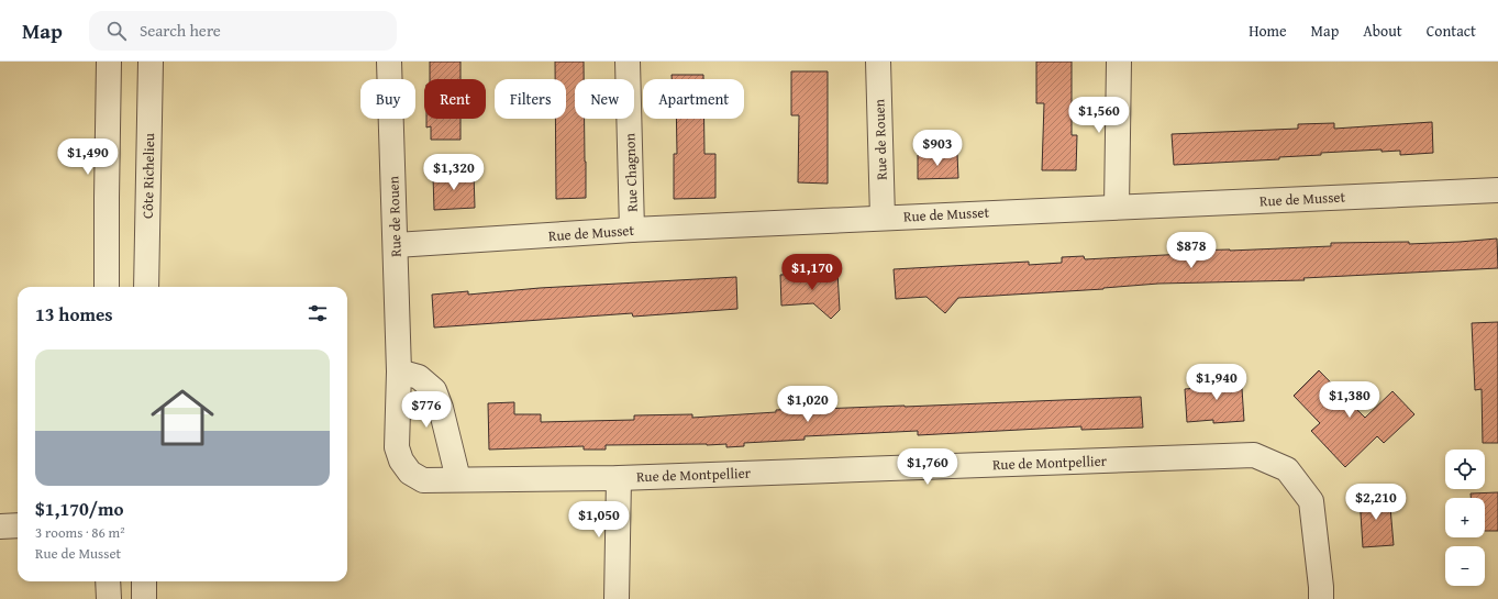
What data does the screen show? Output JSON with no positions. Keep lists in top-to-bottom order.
{
  "streets": {
    "street": [
      "Rue de Rouen",
      "Rue Chagnon",
      "Côte Richelieu",
      "Rue de Musset",
      "Rue de Montpellier"
    ]
  },
  "crossings": [
    ["Rue de Rouen", "Rue de Musset"],
    ["Rue de Rouen", "Rue de Montpellier"],
    ["Rue Chagnon", "Rue de Musset"]
  ],
  "page": {
    "header": "Map",
    "search": "Search here",
    "nav": [
      "Home",
      "Map",
      "About",
      "Contact"
    ],
    "chip": [
      "Buy",
      "Rent",
      "Filters",
      "New",
      "Apartment"
    ],
    "price": [
      "$1,560",
      "$903",
      "$1,490",
      "$1,320",
      "$878",
      "$1,170",
      "$1,940",
      "$1,380",
      "$1,020",
      "$776",
      "$1,760",
      "$2,210",
      "$1,050"
    ],
    "heading": "13 homes",
    "list": [
      {
        "name": "$1,170/mo",
        "note": "3 rooms · 86 m² · Rue de Musset"
      }
    ],
    "map_buttons": ["+", "−"]
  }
}
